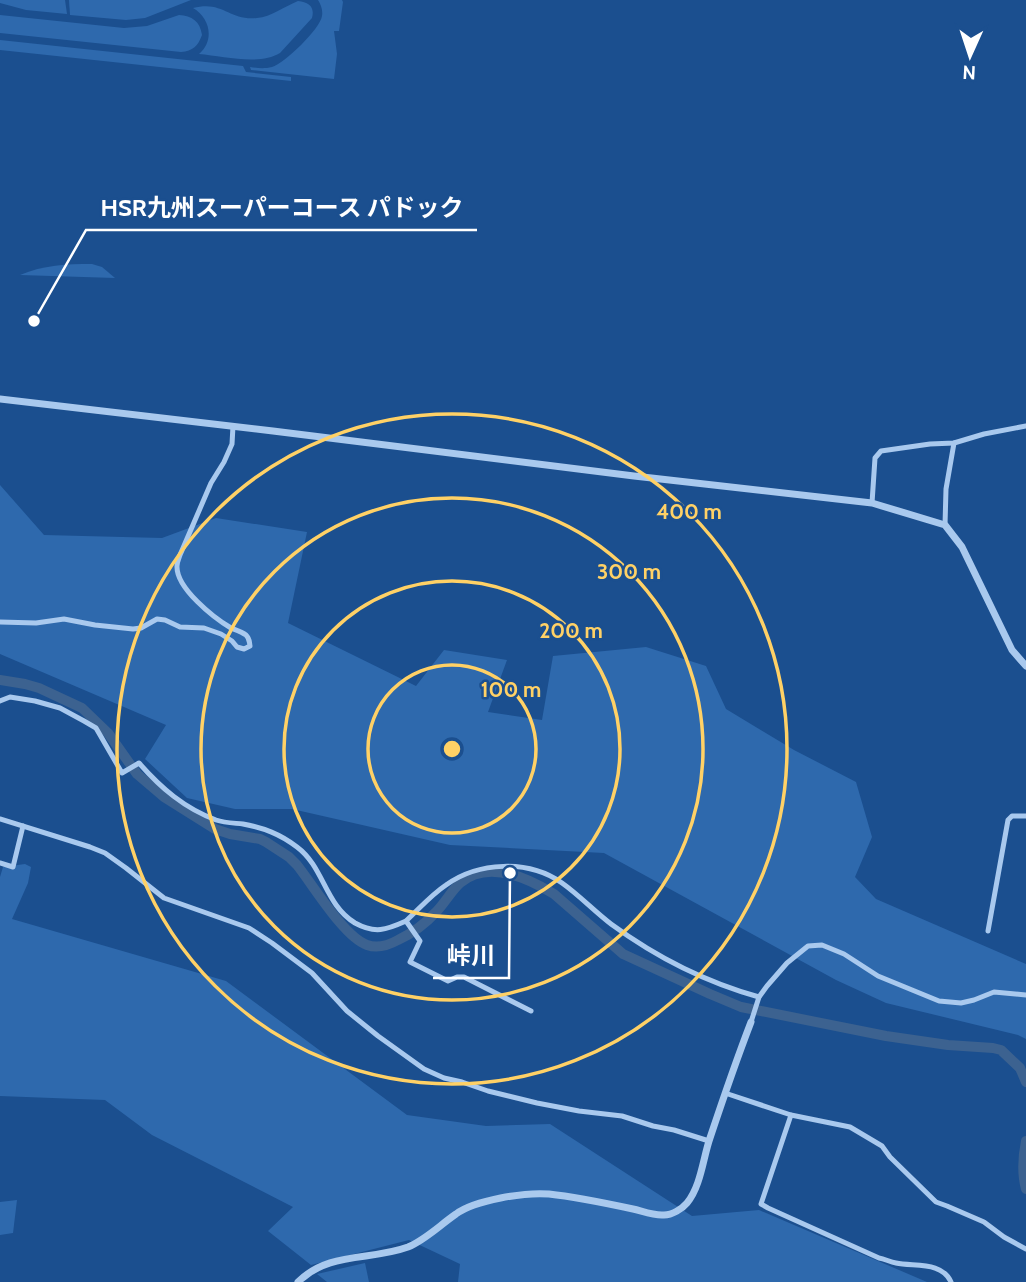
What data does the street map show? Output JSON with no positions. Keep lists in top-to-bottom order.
{
  "places": ["HSR九州スーパーコース パドック", "峠川"],
  "north": "bottom",
  "rings": [
    "400 m",
    "300 m",
    "200 m",
    "100 m"
  ]
}
